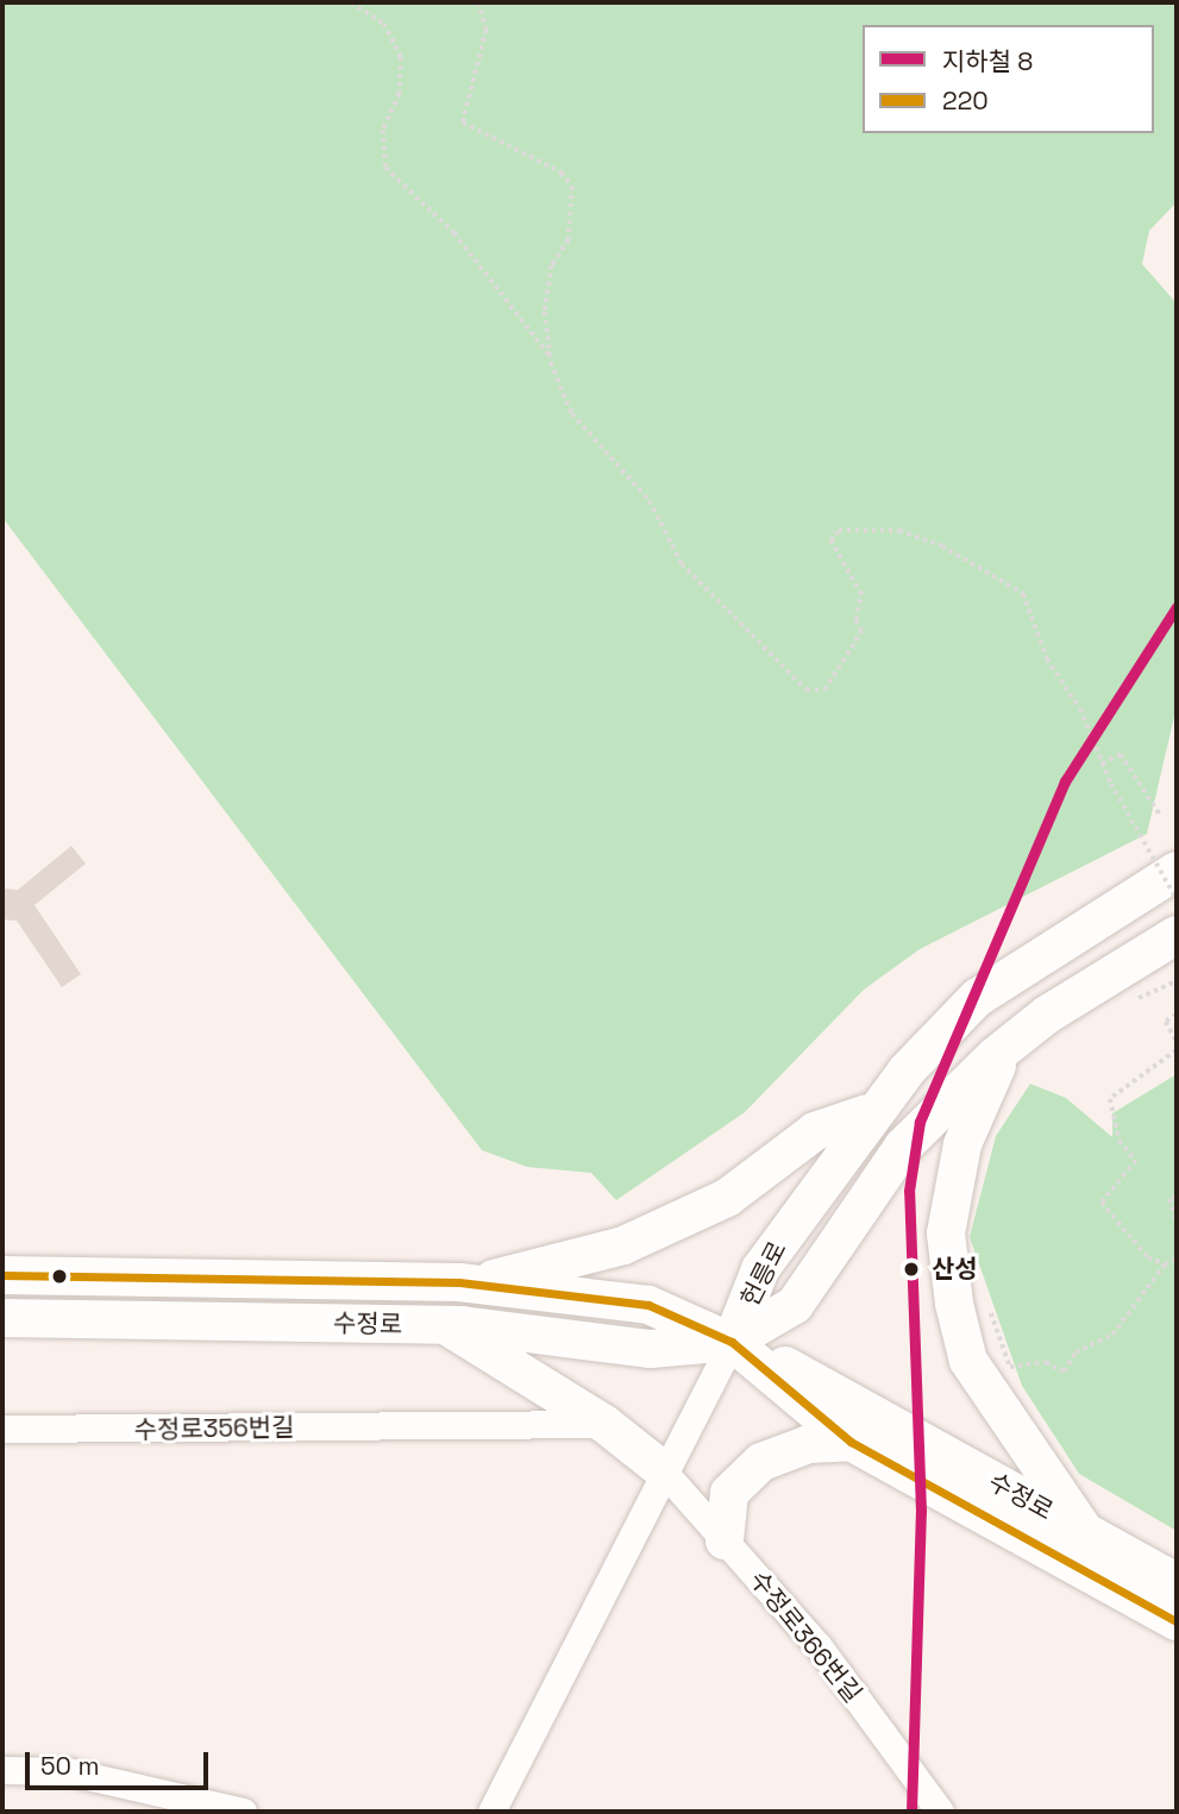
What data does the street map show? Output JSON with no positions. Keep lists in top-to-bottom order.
{
  "streets": {
    "main road": ["헌릉로", "수정로"],
    "street": ["수정로356번길", "수정로366번길"]
  },
  "crossings": [
    ["헌릉로", "수정로"]
  ],
  "places": ["산성"],
  "lines": ["metro line 8", "transit line 220"],
  "legend": ["지하철 8", "220"],
  "scale_bar": "50 m"
}
